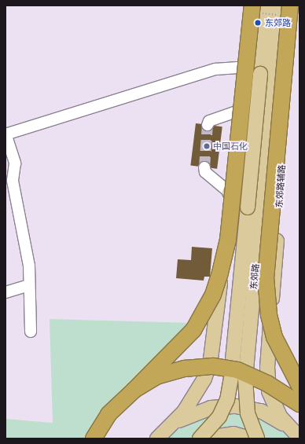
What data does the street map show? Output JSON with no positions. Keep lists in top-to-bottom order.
{
  "streets": {
    "main road": ["东郊路辅路", "东郊路"]
  },
  "places": ["东郊路", "中国石化"]
}
